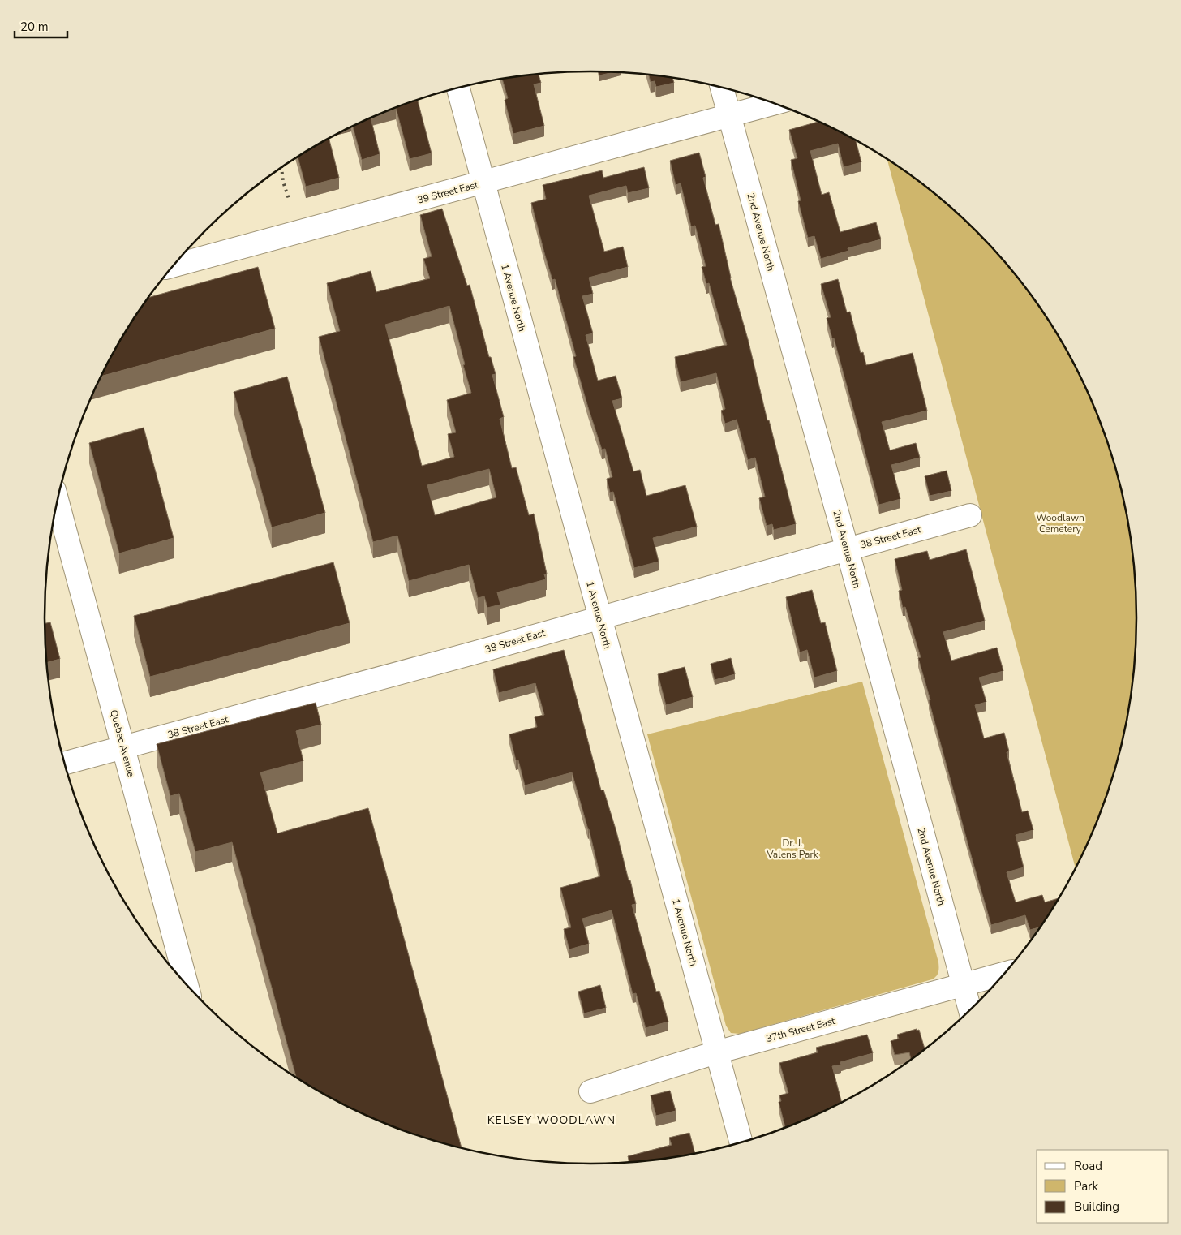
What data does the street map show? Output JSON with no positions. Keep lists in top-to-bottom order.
{
  "streets": {
    "street": [
      "39 Street East",
      "2nd Avenue North",
      "1 Avenue North",
      "38 Street East",
      "Quebec Avenue",
      "37th Street East"
    ]
  },
  "crossings": [
    ["39 Street East", "2nd Avenue North"],
    ["39 Street East", "1 Avenue North"],
    ["2nd Avenue North", "38 Street East"],
    ["2nd Avenue North", "37th Street East"],
    ["1 Avenue North", "38 Street East"],
    ["1 Avenue North", "37th Street East"],
    ["38 Street East", "Quebec Avenue"]
  ],
  "districts": ["KELSEY-WOODLAWN"],
  "parks": ["Woodlawn Cemetery", "Dr. J. Valens Park"],
  "legend": ["Road", "Park", "Building"],
  "scale_bar": "20 m"
}
